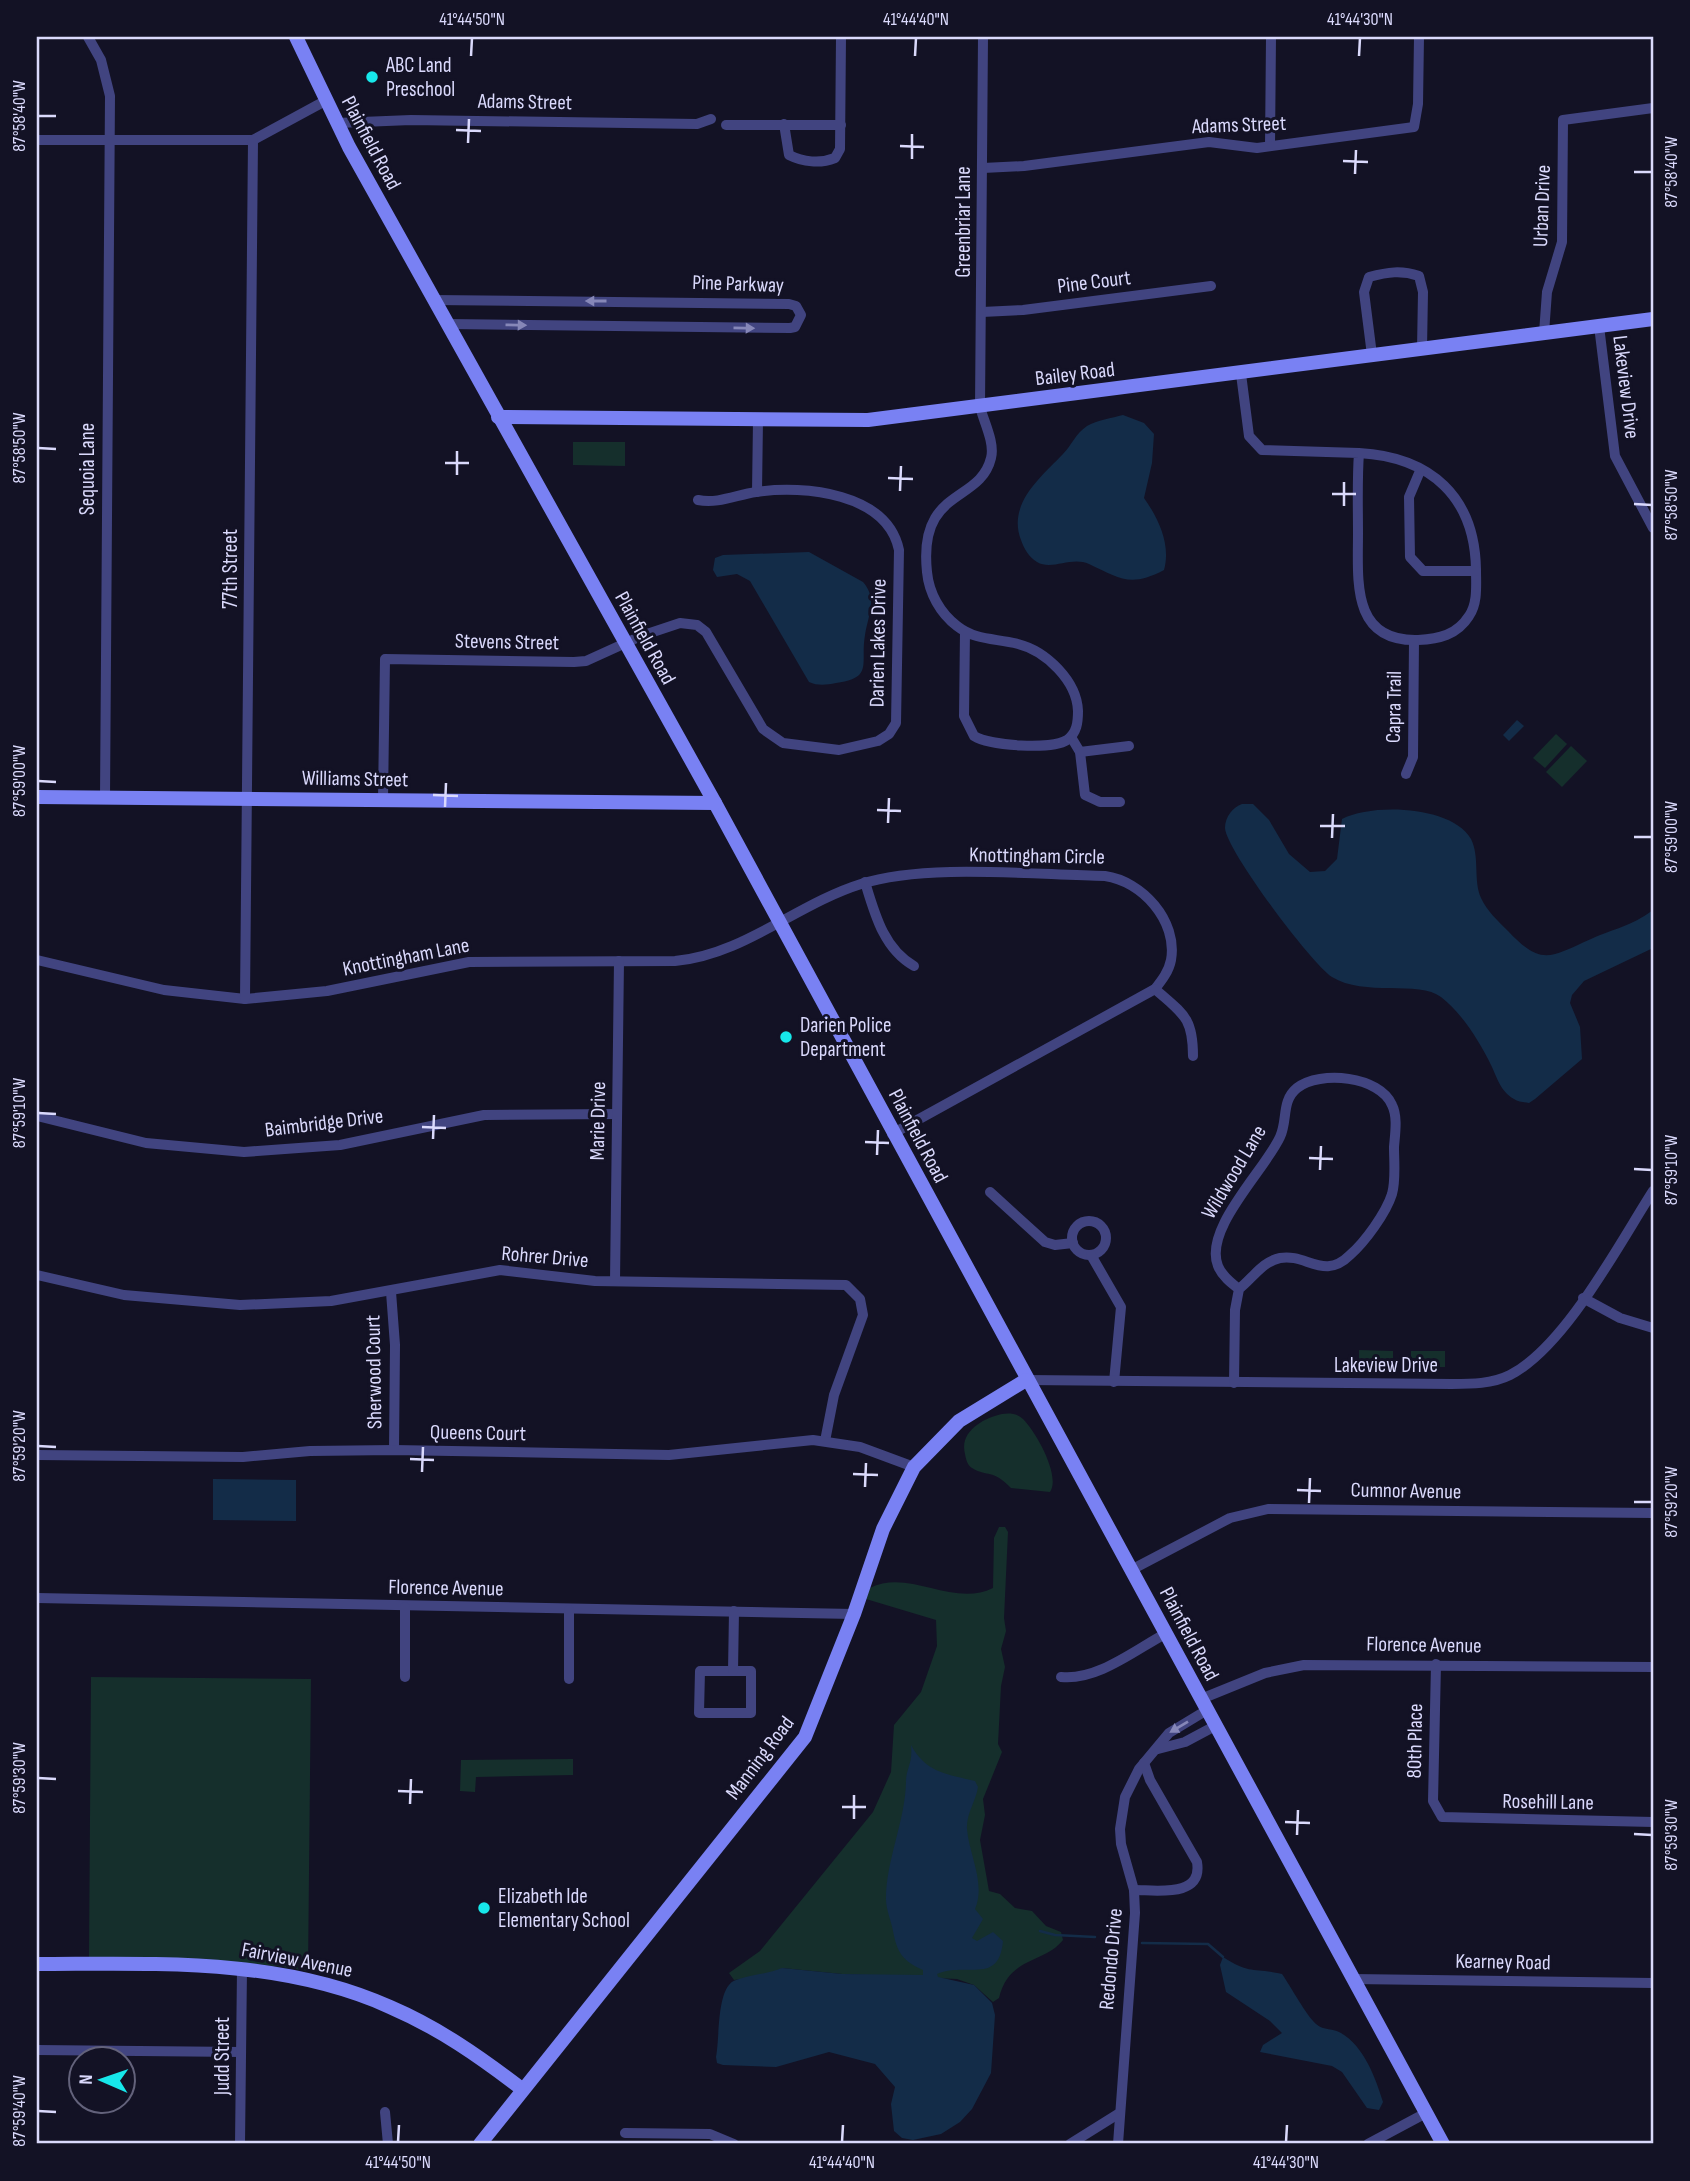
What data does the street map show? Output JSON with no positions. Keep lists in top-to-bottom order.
{
  "streets": {
    "street": [
      "Adams Street",
      "Plainfield Road",
      "Urban Drive",
      "Greenbriar Lane",
      "Pine Court",
      "Pine Parkway",
      "Bailey Road",
      "Lakeview Drive",
      "Sequoia Lane",
      "77th Street",
      "Stevens Street",
      "Darien Lakes Drive",
      "Capra Trail",
      "Williams Street",
      "Knottingham Circle",
      "Knottingham Lane",
      "Marie Drive",
      "Baimbridge Drive",
      "Wildwood Lane",
      "Rohrer Drive",
      "Sherwood Court",
      "Queens Court",
      "Cumnor Avenue",
      "Florence Avenue",
      "80th Place",
      "Manning Road",
      "Rosehill Lane",
      "Redondo Drive",
      "Fairview Avenue",
      "Kearney Road",
      "Judd Street"
    ]
  },
  "crossings": [
    ["Adams Street", "Plainfield Road"],
    ["Adams Street", "Greenbriar Lane"],
    ["Plainfield Road", "Pine Parkway"],
    ["Plainfield Road", "Bailey Road"],
    ["Plainfield Road", "Lakeview Drive"],
    ["Plainfield Road", "Stevens Street"],
    ["Plainfield Road", "Darien Lakes Drive"],
    ["Plainfield Road", "Williams Street"],
    ["Plainfield Road", "Knottingham Circle"],
    ["Plainfield Road", "Knottingham Lane"],
    ["Plainfield Road", "Cumnor Avenue"],
    ["Plainfield Road", "Florence Avenue"],
    ["Plainfield Road", "Manning Road"],
    ["Plainfield Road", "Redondo Drive"],
    ["Plainfield Road", "Kearney Road"],
    ["Urban Drive", "Bailey Road"],
    ["Greenbriar Lane", "Pine Court"],
    ["Greenbriar Lane", "Bailey Road"],
    ["Bailey Road", "Lakeview Drive"],
    ["Lakeview Drive", "Manning Road"],
    ["Sequoia Lane", "Williams Street"],
    ["77th Street", "Williams Street"],
    ["77th Street", "Knottingham Lane"],
    ["Stevens Street", "Darien Lakes Drive"],
    ["Stevens Street", "Williams Street"],
    ["Knottingham Circle", "Knottingham Lane"],
    ["Knottingham Lane", "Marie Drive"],
    ["Marie Drive", "Baimbridge Drive"],
    ["Marie Drive", "Rohrer Drive"],
    ["Rohrer Drive", "Sherwood Court"],
    ["Rohrer Drive", "Queens Court"],
    ["Sherwood Court", "Queens Court"],
    ["Queens Court", "Manning Road"],
    ["Florence Avenue", "80th Place"],
    ["Florence Avenue", "Manning Road"],
    ["Florence Avenue", "Redondo Drive"],
    ["80th Place", "Rosehill Lane"],
    ["Manning Road", "Fairview Avenue"],
    ["Fairview Avenue", "Judd Street"]
  ],
  "places": ["ABC Land Preschool", "Darien Police Department", "Elizabeth Ide Elementary School"],
  "north": "left",
  "coordinates": [
    "41°44'50\"N",
    "41°44'40\"N",
    "41°44'30\"N",
    "87°58'40\"W",
    "87°58'50\"W",
    "87°59'00\"W",
    "87°59'10\"W",
    "87°59'20\"W",
    "87°59'30\"W",
    "87°59'40\"W"
  ]
}
